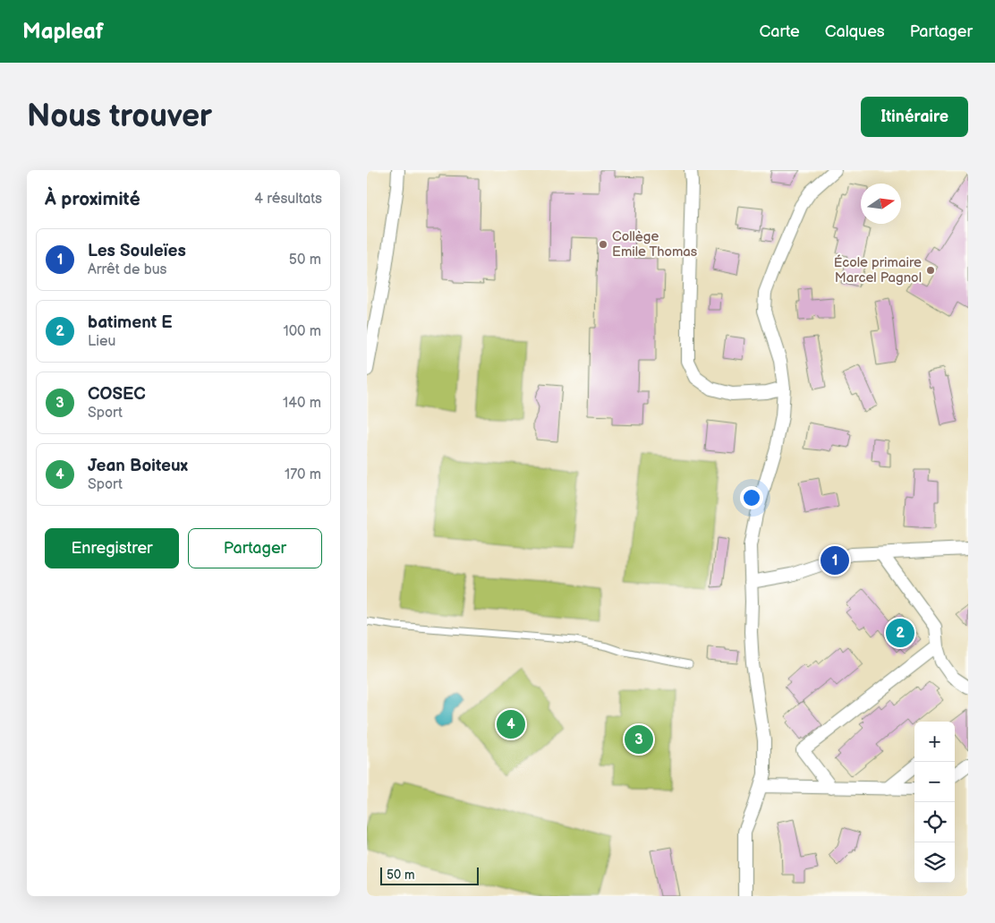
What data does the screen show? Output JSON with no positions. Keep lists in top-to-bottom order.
{
  "places": ["Collège Emile Thomas", "École primaire Marcel Pagnol"],
  "scale_bar": "50 m",
  "north": "right",
  "page": {
    "header": "Mapleaf",
    "nav": ["Carte", "Calques", "Partager"],
    "buttons": [
      "Itinéraire",
      ["Enregistrer", "Partager"]
    ],
    "title": "Nous trouver",
    "heading": ["À proximité", "4 résultats"],
    "list": [
      {
        "mark": "1",
        "name": "Les Souleïes",
        "note": "Arrêt de bus",
        "value": "50 m"
      },
      {
        "mark": "2",
        "name": "batiment E",
        "note": "Lieu",
        "value": "100 m"
      },
      {
        "mark": "3",
        "name": "COSEC",
        "note": "Sport",
        "value": "140 m"
      },
      {
        "mark": "4",
        "name": "Jean Boiteux",
        "note": "Sport",
        "value": "170 m"
      }
    ],
    "pins": [
      "1",
      "2",
      "4",
      "3"
    ],
    "map_buttons": ["+", "−"],
    "scale": "50 m"
  }
}
